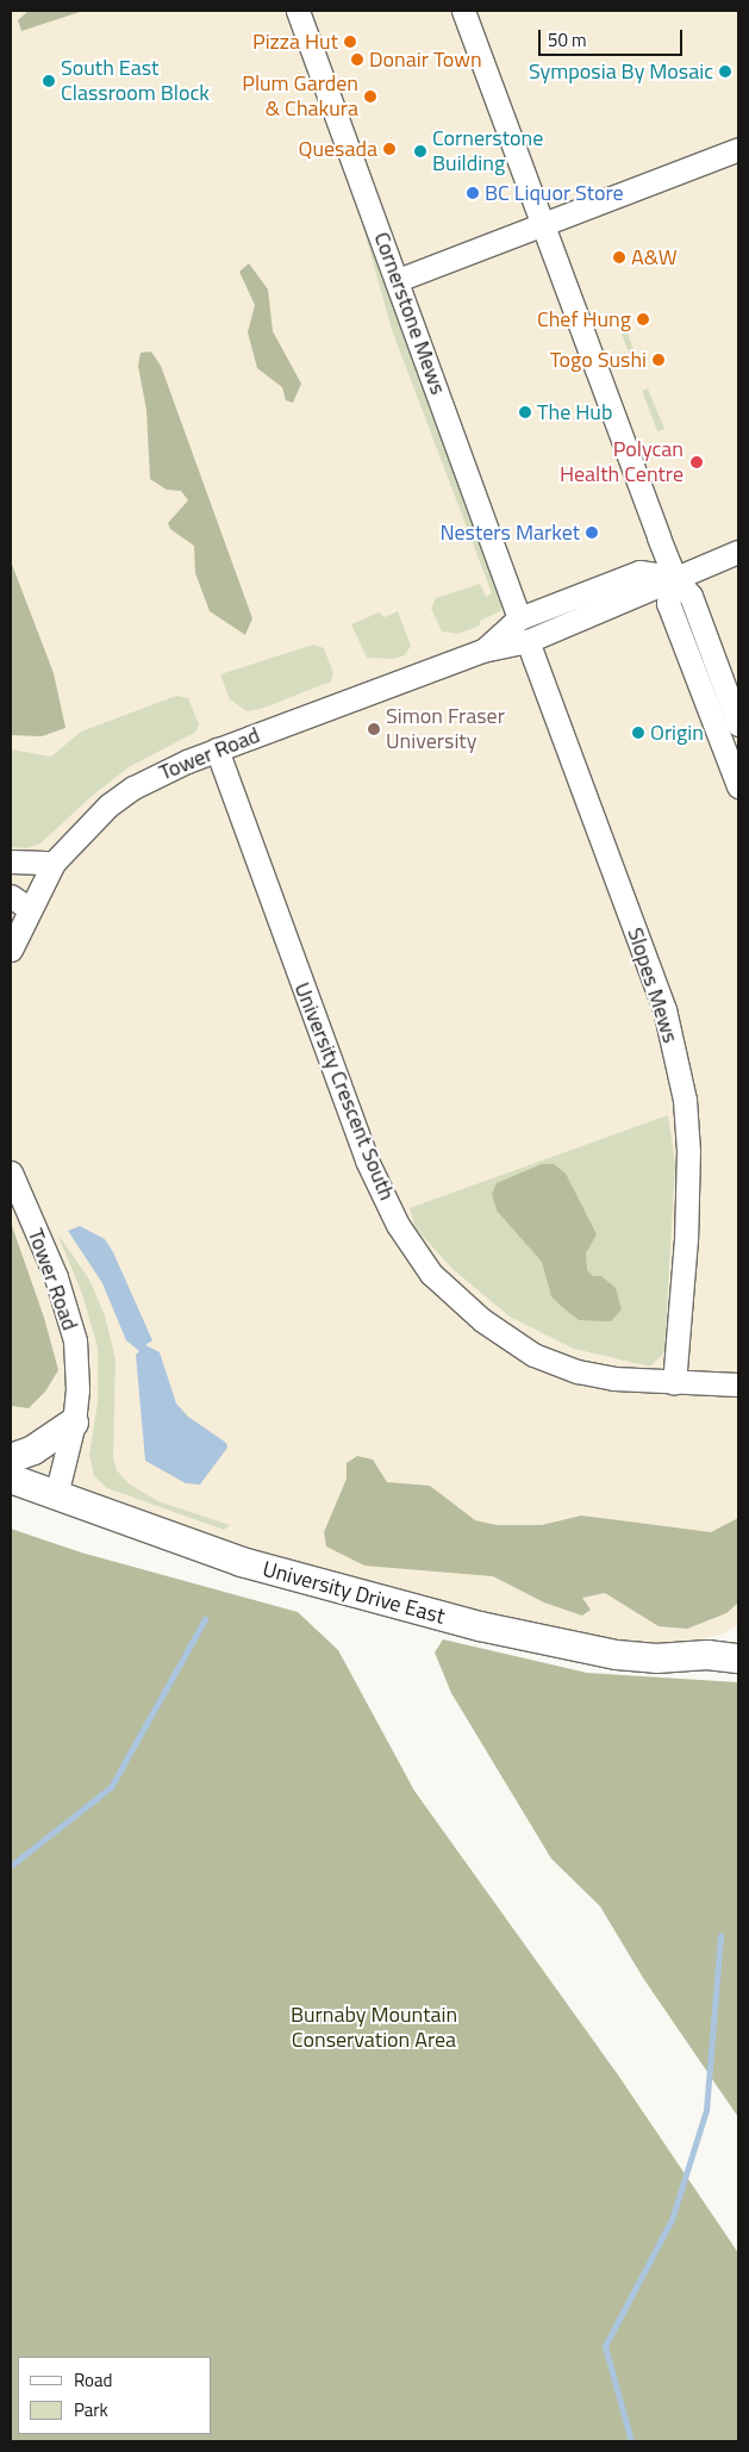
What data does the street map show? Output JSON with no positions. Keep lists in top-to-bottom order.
{
  "streets": {
    "street": [
      "Cornerstone Mews",
      "Tower Road",
      "Slopes Mews",
      "University Crescent South",
      "University Drive East"
    ]
  },
  "crossings": [
    ["Cornerstone Mews", "Tower Road"],
    ["Tower Road", "Slopes Mews"],
    ["Tower Road", "University Crescent South"],
    ["Tower Road", "University Drive East"],
    ["Slopes Mews", "University Crescent South"]
  ],
  "parks": ["Burnaby Mountain Conservation Area"],
  "places": [
    "Pizza Hut",
    "Donair Town",
    "Symposia By Mosaic",
    "South East Classroom Block",
    "Plum Garden & Chakura",
    "Quesada",
    "Cornerstone Building",
    "BC Liquor Store",
    "A&W",
    "Chef Hung",
    "Togo Sushi",
    "The Hub",
    "Polycan Health Centre",
    "Nesters Market",
    "Simon Fraser University",
    "Origin"
  ],
  "legend": ["Road", "Park"],
  "scale_bar": "50 m"
}
